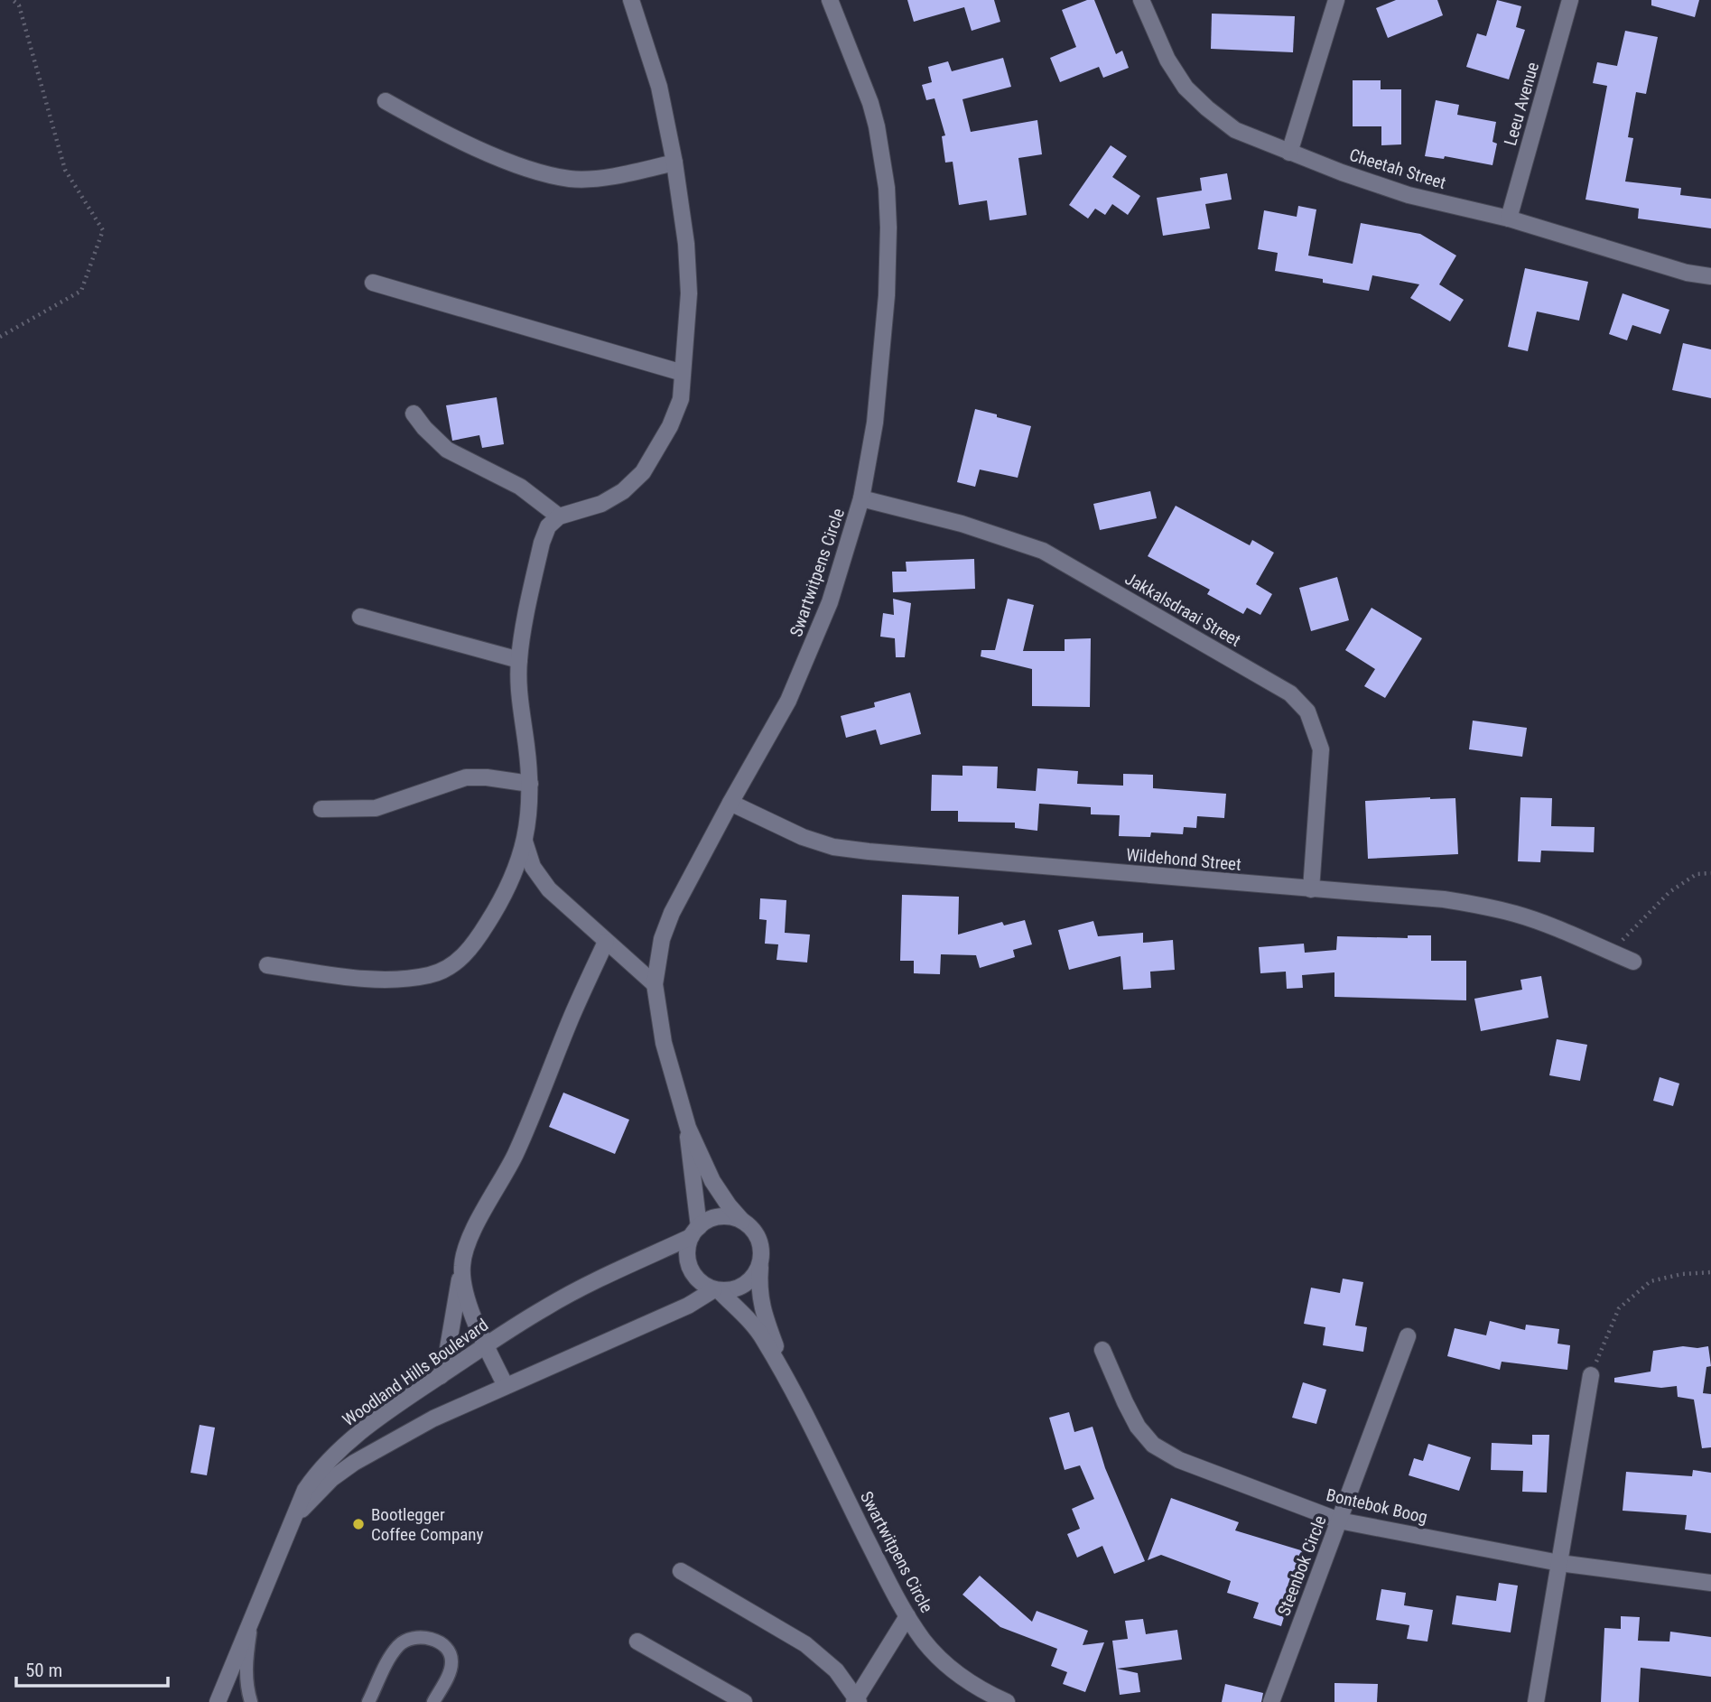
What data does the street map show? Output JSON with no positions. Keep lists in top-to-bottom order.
{
  "streets": {
    "street": [
      "Leeu Avenue",
      "Cheetah Street",
      "Swartwitpens Circle",
      "Jakkalsdraai Street",
      "Wildehond Street",
      "Woodland Hills Boulevard",
      "Bontebok Boog",
      "Steenbok Circle"
    ]
  },
  "crossings": [
    ["Leeu Avenue", "Cheetah Street"],
    ["Swartwitpens Circle", "Jakkalsdraai Street"],
    ["Swartwitpens Circle", "Wildehond Street"],
    ["Swartwitpens Circle", "Woodland Hills Boulevard"],
    ["Jakkalsdraai Street", "Wildehond Street"],
    ["Bontebok Boog", "Steenbok Circle"]
  ],
  "places": ["Bootlegger Coffee Company"],
  "scale_bar": "50 m"
}
